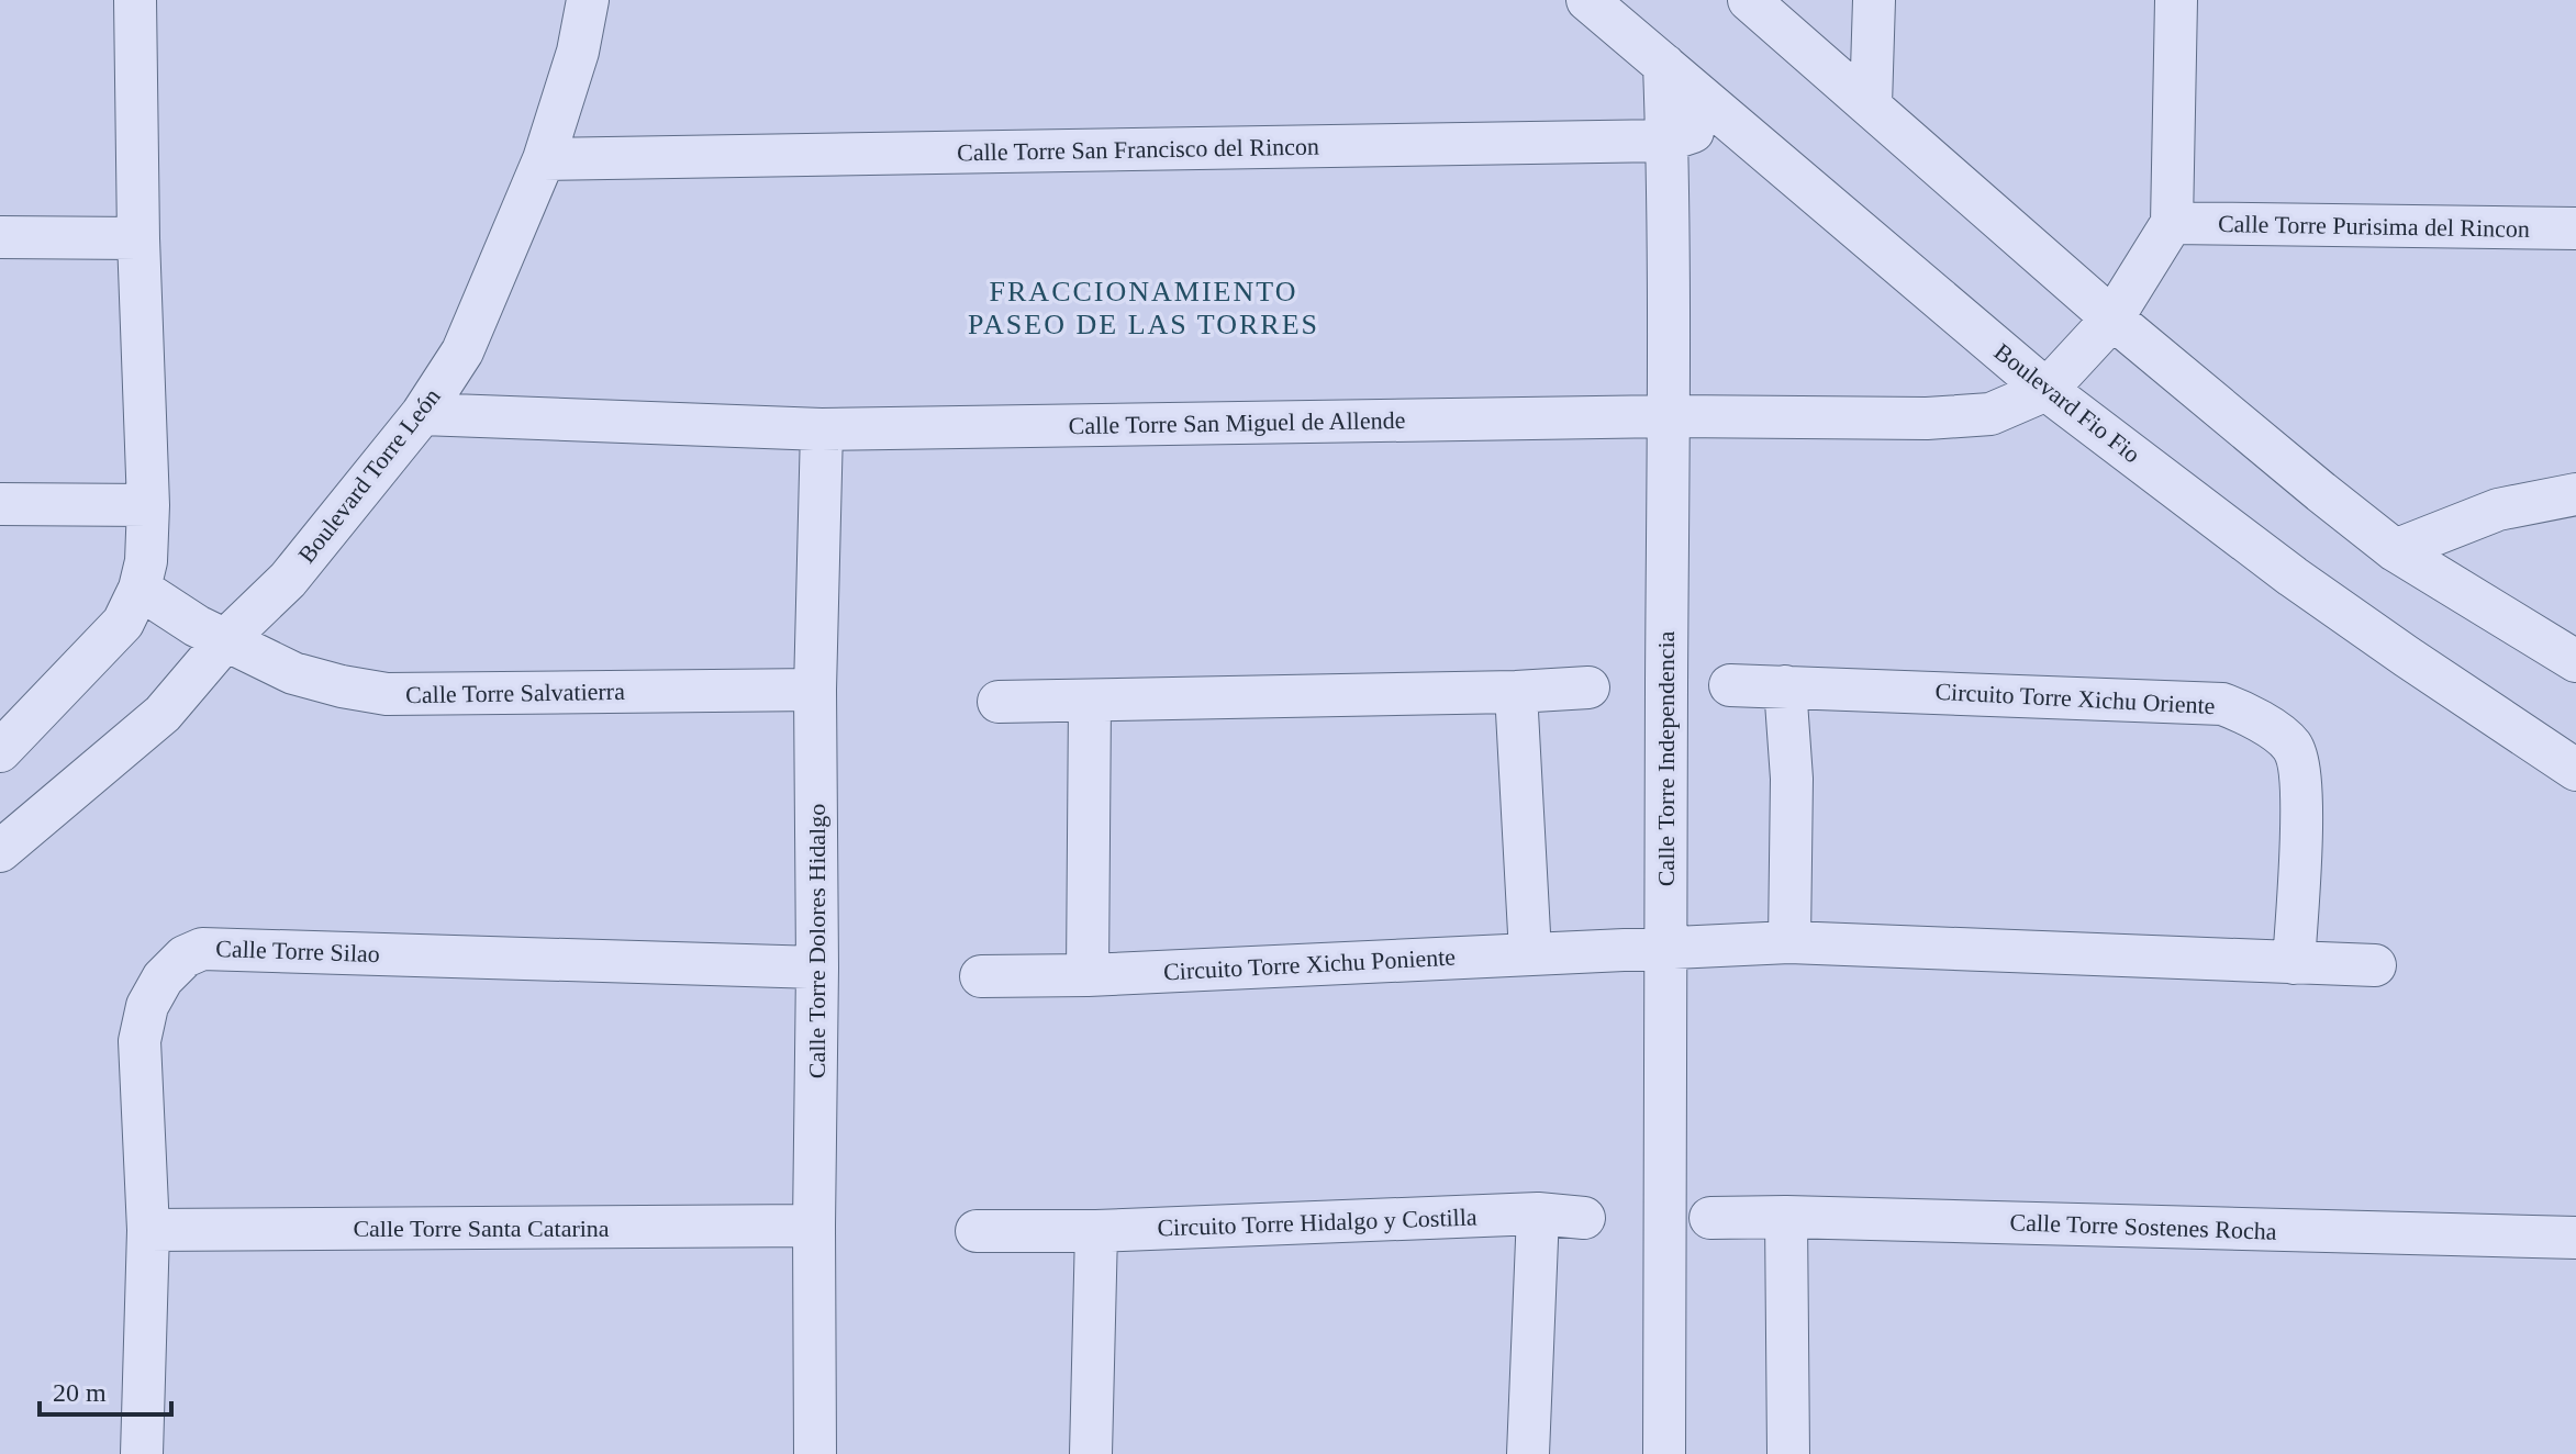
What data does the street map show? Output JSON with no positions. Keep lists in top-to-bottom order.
{
  "streets": {
    "street": [
      "Calle Torre San Francisco del Rincon",
      "Calle Torre Purisima del Rincon",
      "Boulevard Fio Fio",
      "Calle Torre San Miguel de Allende",
      "Boulevard Torre León",
      "Calle Torre Salvatierra",
      "Circuito Torre Xichu Oriente",
      "Calle Torre Independencia",
      "Calle Torre Dolores Hidalgo",
      "Calle Torre Silao",
      "Circuito Torre Xichu Poniente",
      "Circuito Torre Hidalgo y Costilla",
      "Calle Torre Sostenes Rocha",
      "Calle Torre Santa Catarina"
    ]
  },
  "crossings": [
    ["Calle Torre San Francisco del Rincon", "Boulevard Fio Fio"],
    ["Calle Torre San Francisco del Rincon", "Boulevard Torre León"],
    ["Calle Torre San Francisco del Rincon", "Calle Torre Independencia"],
    ["Boulevard Fio Fio", "Calle Torre San Miguel de Allende"],
    ["Boulevard Fio Fio", "Calle Torre Independencia"],
    ["Calle Torre San Miguel de Allende", "Boulevard Torre León"],
    ["Calle Torre San Miguel de Allende", "Calle Torre Independencia"],
    ["Calle Torre San Miguel de Allende", "Calle Torre Dolores Hidalgo"],
    ["Boulevard Torre León", "Calle Torre Salvatierra"],
    ["Calle Torre Salvatierra", "Calle Torre Dolores Hidalgo"],
    ["Calle Torre Independencia", "Circuito Torre Xichu Poniente"],
    ["Calle Torre Dolores Hidalgo", "Calle Torre Silao"],
    ["Calle Torre Dolores Hidalgo", "Calle Torre Santa Catarina"],
    ["Calle Torre Silao", "Calle Torre Santa Catarina"]
  ],
  "districts": ["FRACCIONAMIENTO PASEO DE LAS TORRES"],
  "scale_bar": "20 m"
}
